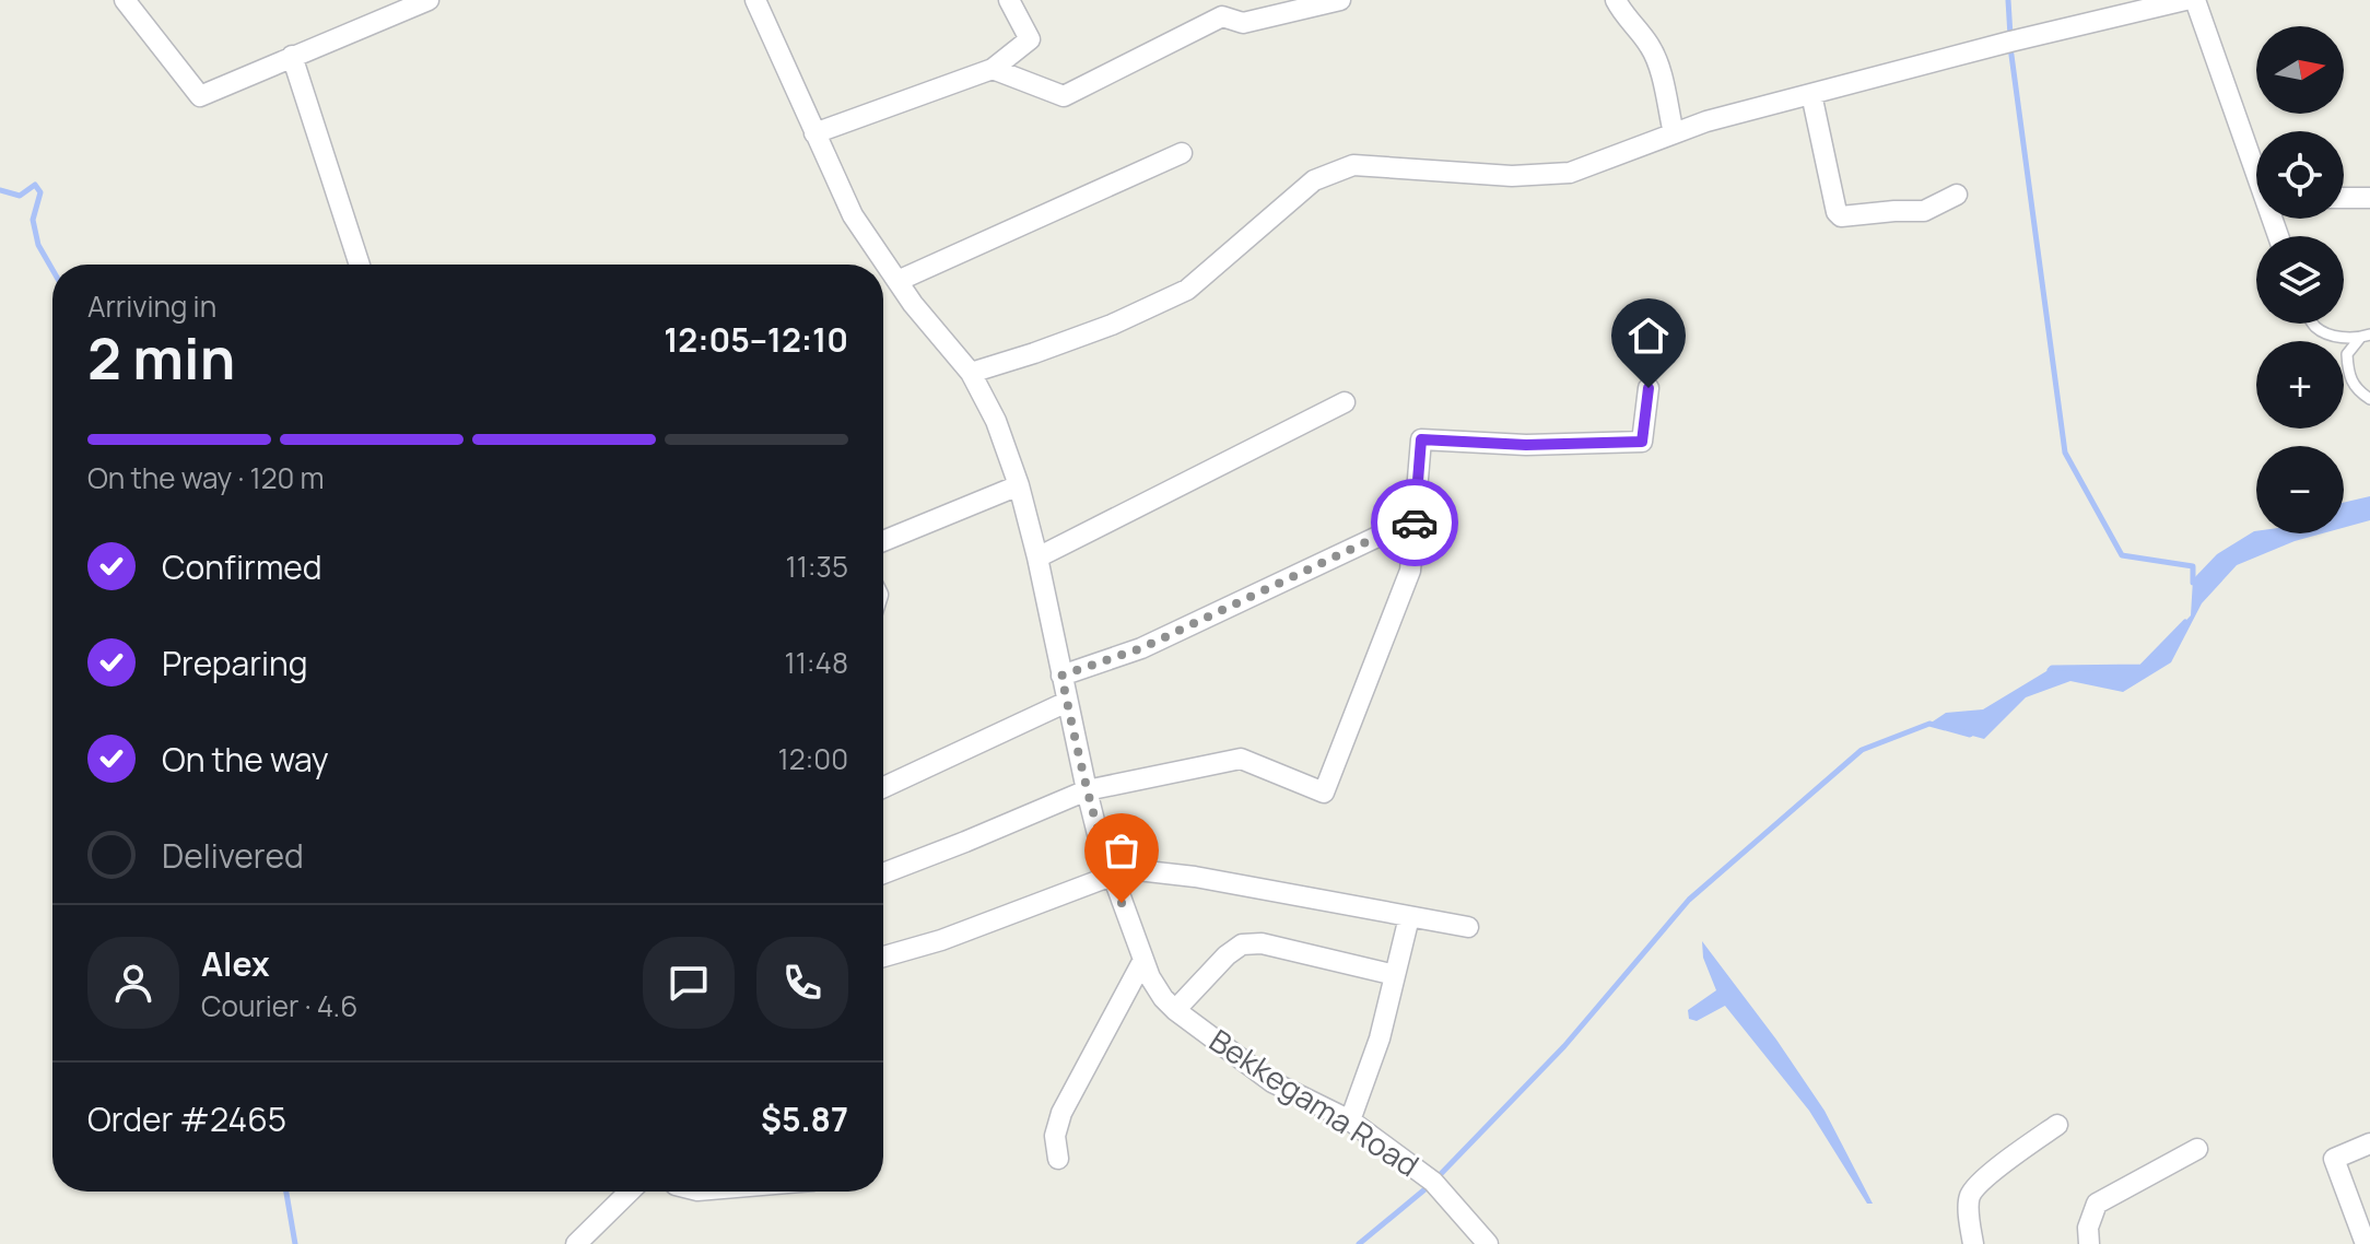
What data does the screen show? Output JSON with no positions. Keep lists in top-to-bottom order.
{
  "streets": {
    "street": ["Bekkegama Road"]
  },
  "north": "right",
  "page": {
    "map_buttons": ["+", "−"],
    "heading": ["2 min", "Arriving in", "12:05–12:10"],
    "panel": [
      "Alex",
      "Courier · 4.6",
      "Order #2465",
      "$5.87"
    ],
    "bar": "On the way · 120 m",
    "list": [
      ["Confirmed", "11:35"],
      ["Preparing", "11:48"],
      ["On the way", "12:00"],
      "Delivered"
    ]
  }
}
